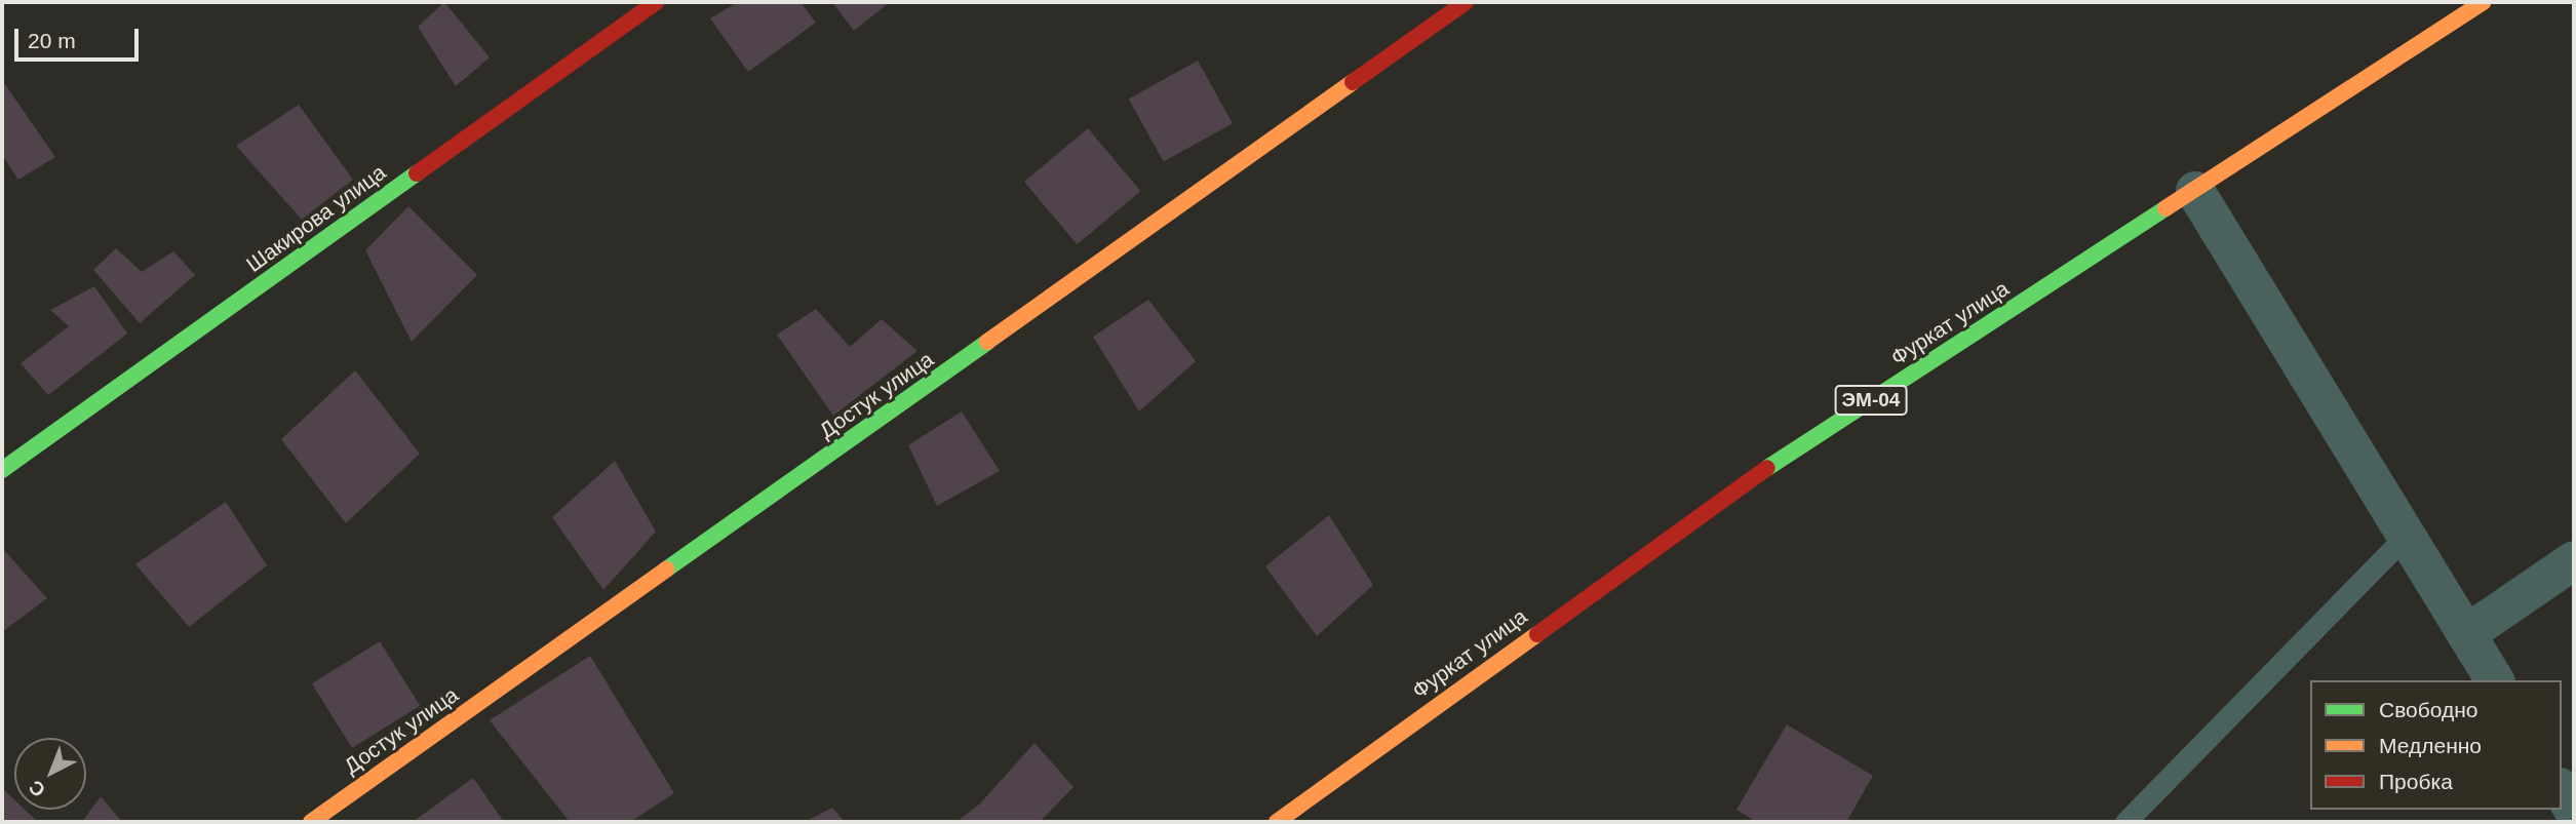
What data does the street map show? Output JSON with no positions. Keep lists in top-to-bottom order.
{
  "streets": {
    "main road": [
      "Шакирова улица",
      "Фуркат улица",
      "Достук улица",
      "ЭМ-04"
    ]
  },
  "legend": ["Свободно", "Медленно", "Пробка"],
  "scale_bar": "20 m",
  "north": "bottom left"
}
